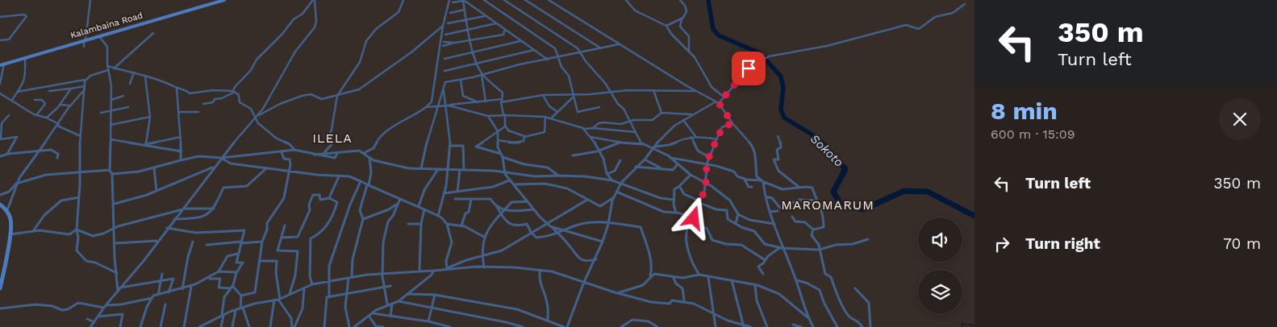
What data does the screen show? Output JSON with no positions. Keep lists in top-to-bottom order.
{
  "streets": {
    "main road": ["Kalambaina Road"]
  },
  "districts": ["ILELA", "MAROMARUM"],
  "water": ["Sokoto"],
  "page": {
    "turn": ["350 m", "Turn left"],
    "heading": ["8 min", "600 m · 15:09"],
    "list": [
      {
        "name": "Turn left",
        "value": "350 m"
      },
      {
        "name": "Turn right",
        "value": "70 m"
      }
    ]
  }
}
